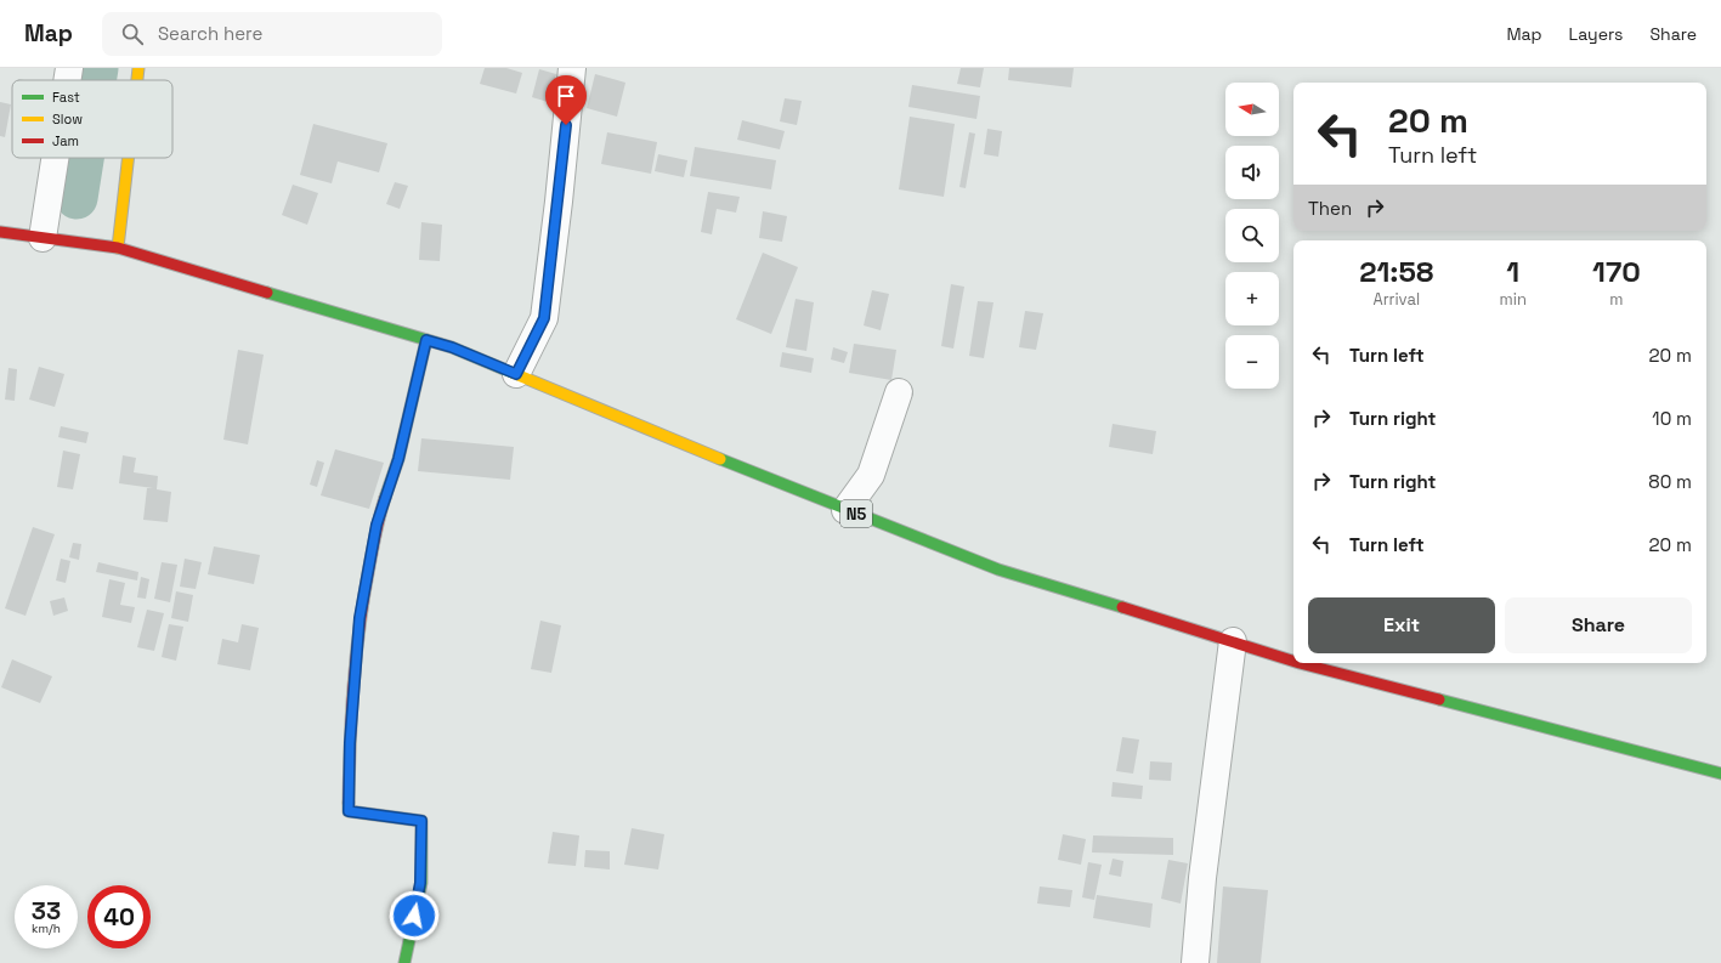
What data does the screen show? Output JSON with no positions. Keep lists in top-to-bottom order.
{
  "streets": {
    "main road": ["N5"]
  },
  "legend": ["Fast", "Slow", "Jam"],
  "north": "left",
  "page": {
    "header": "Map",
    "search": "Search here",
    "nav": ["Map", "Layers", "Share"],
    "map_buttons": ["+", "−"],
    "turn": ["20 m", "Turn left"],
    "then": "Then",
    "eta": [
      "21:58",
      "Arrival",
      "1",
      "min",
      "170",
      "m"
    ],
    "list": [
      {
        "name": "Turn left",
        "value": "20 m"
      },
      {
        "name": "Turn right",
        "value": "10 m"
      },
      {
        "name": "Turn right",
        "value": "80 m"
      },
      {
        "name": "Turn left",
        "value": "20 m"
      }
    ],
    "buttons": ["Exit", "Share"],
    "speed": "33 km/h",
    "limit": "40"
  }
}
